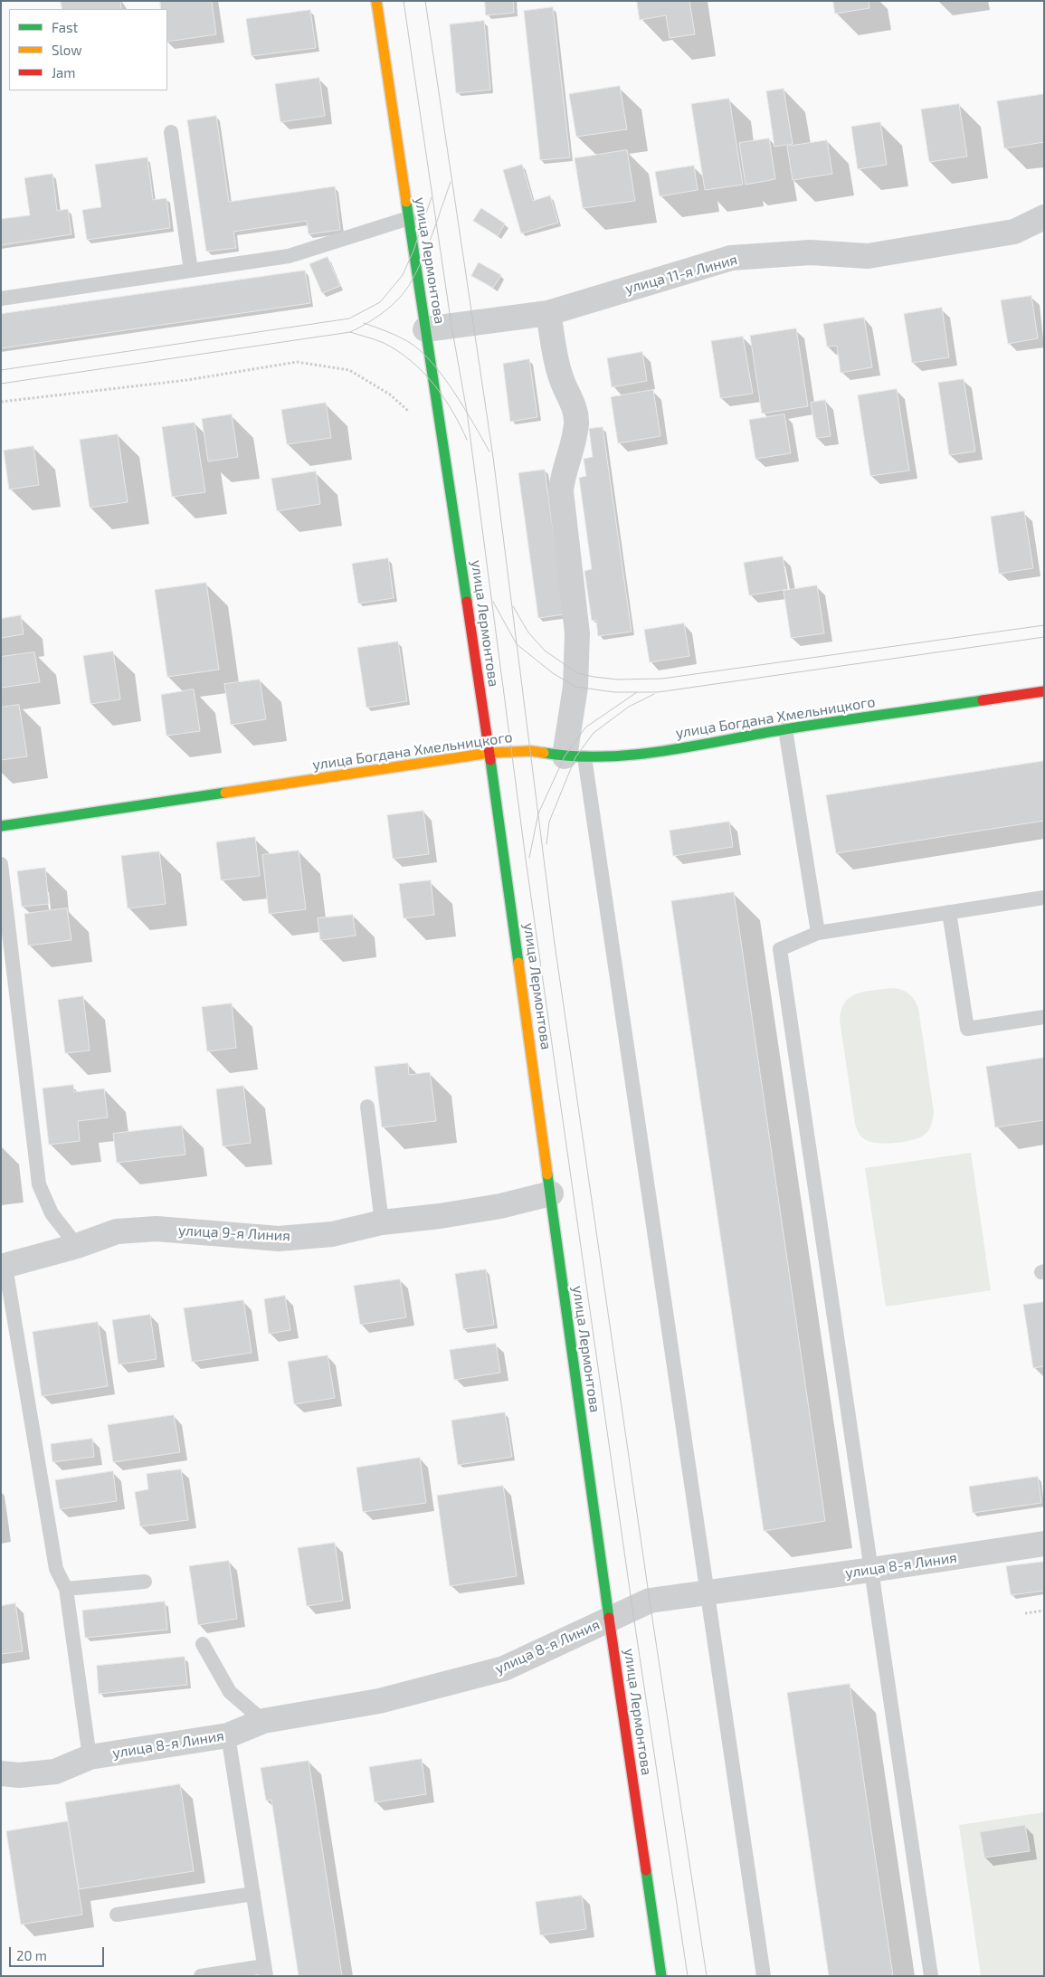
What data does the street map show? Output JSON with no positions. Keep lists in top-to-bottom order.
{
  "streets": {
    "main road": ["улица Лермонтова", "улица Богдана Хмельницкого"],
    "street": ["улица 11-я Линия", "улица 9-я Линия", "улица 8-я Линия"]
  },
  "crossings": [
    ["улица Лермонтова", "улица 11-я Линия"],
    ["улица Лермонтова", "улица Богдана Хмельницкого"],
    ["улица Лермонтова", "улица 9-я Линия"],
    ["улица Лермонтова", "улица 8-я Линия"]
  ],
  "legend": ["Fast", "Slow", "Jam"],
  "scale_bar": "20 m"
}
